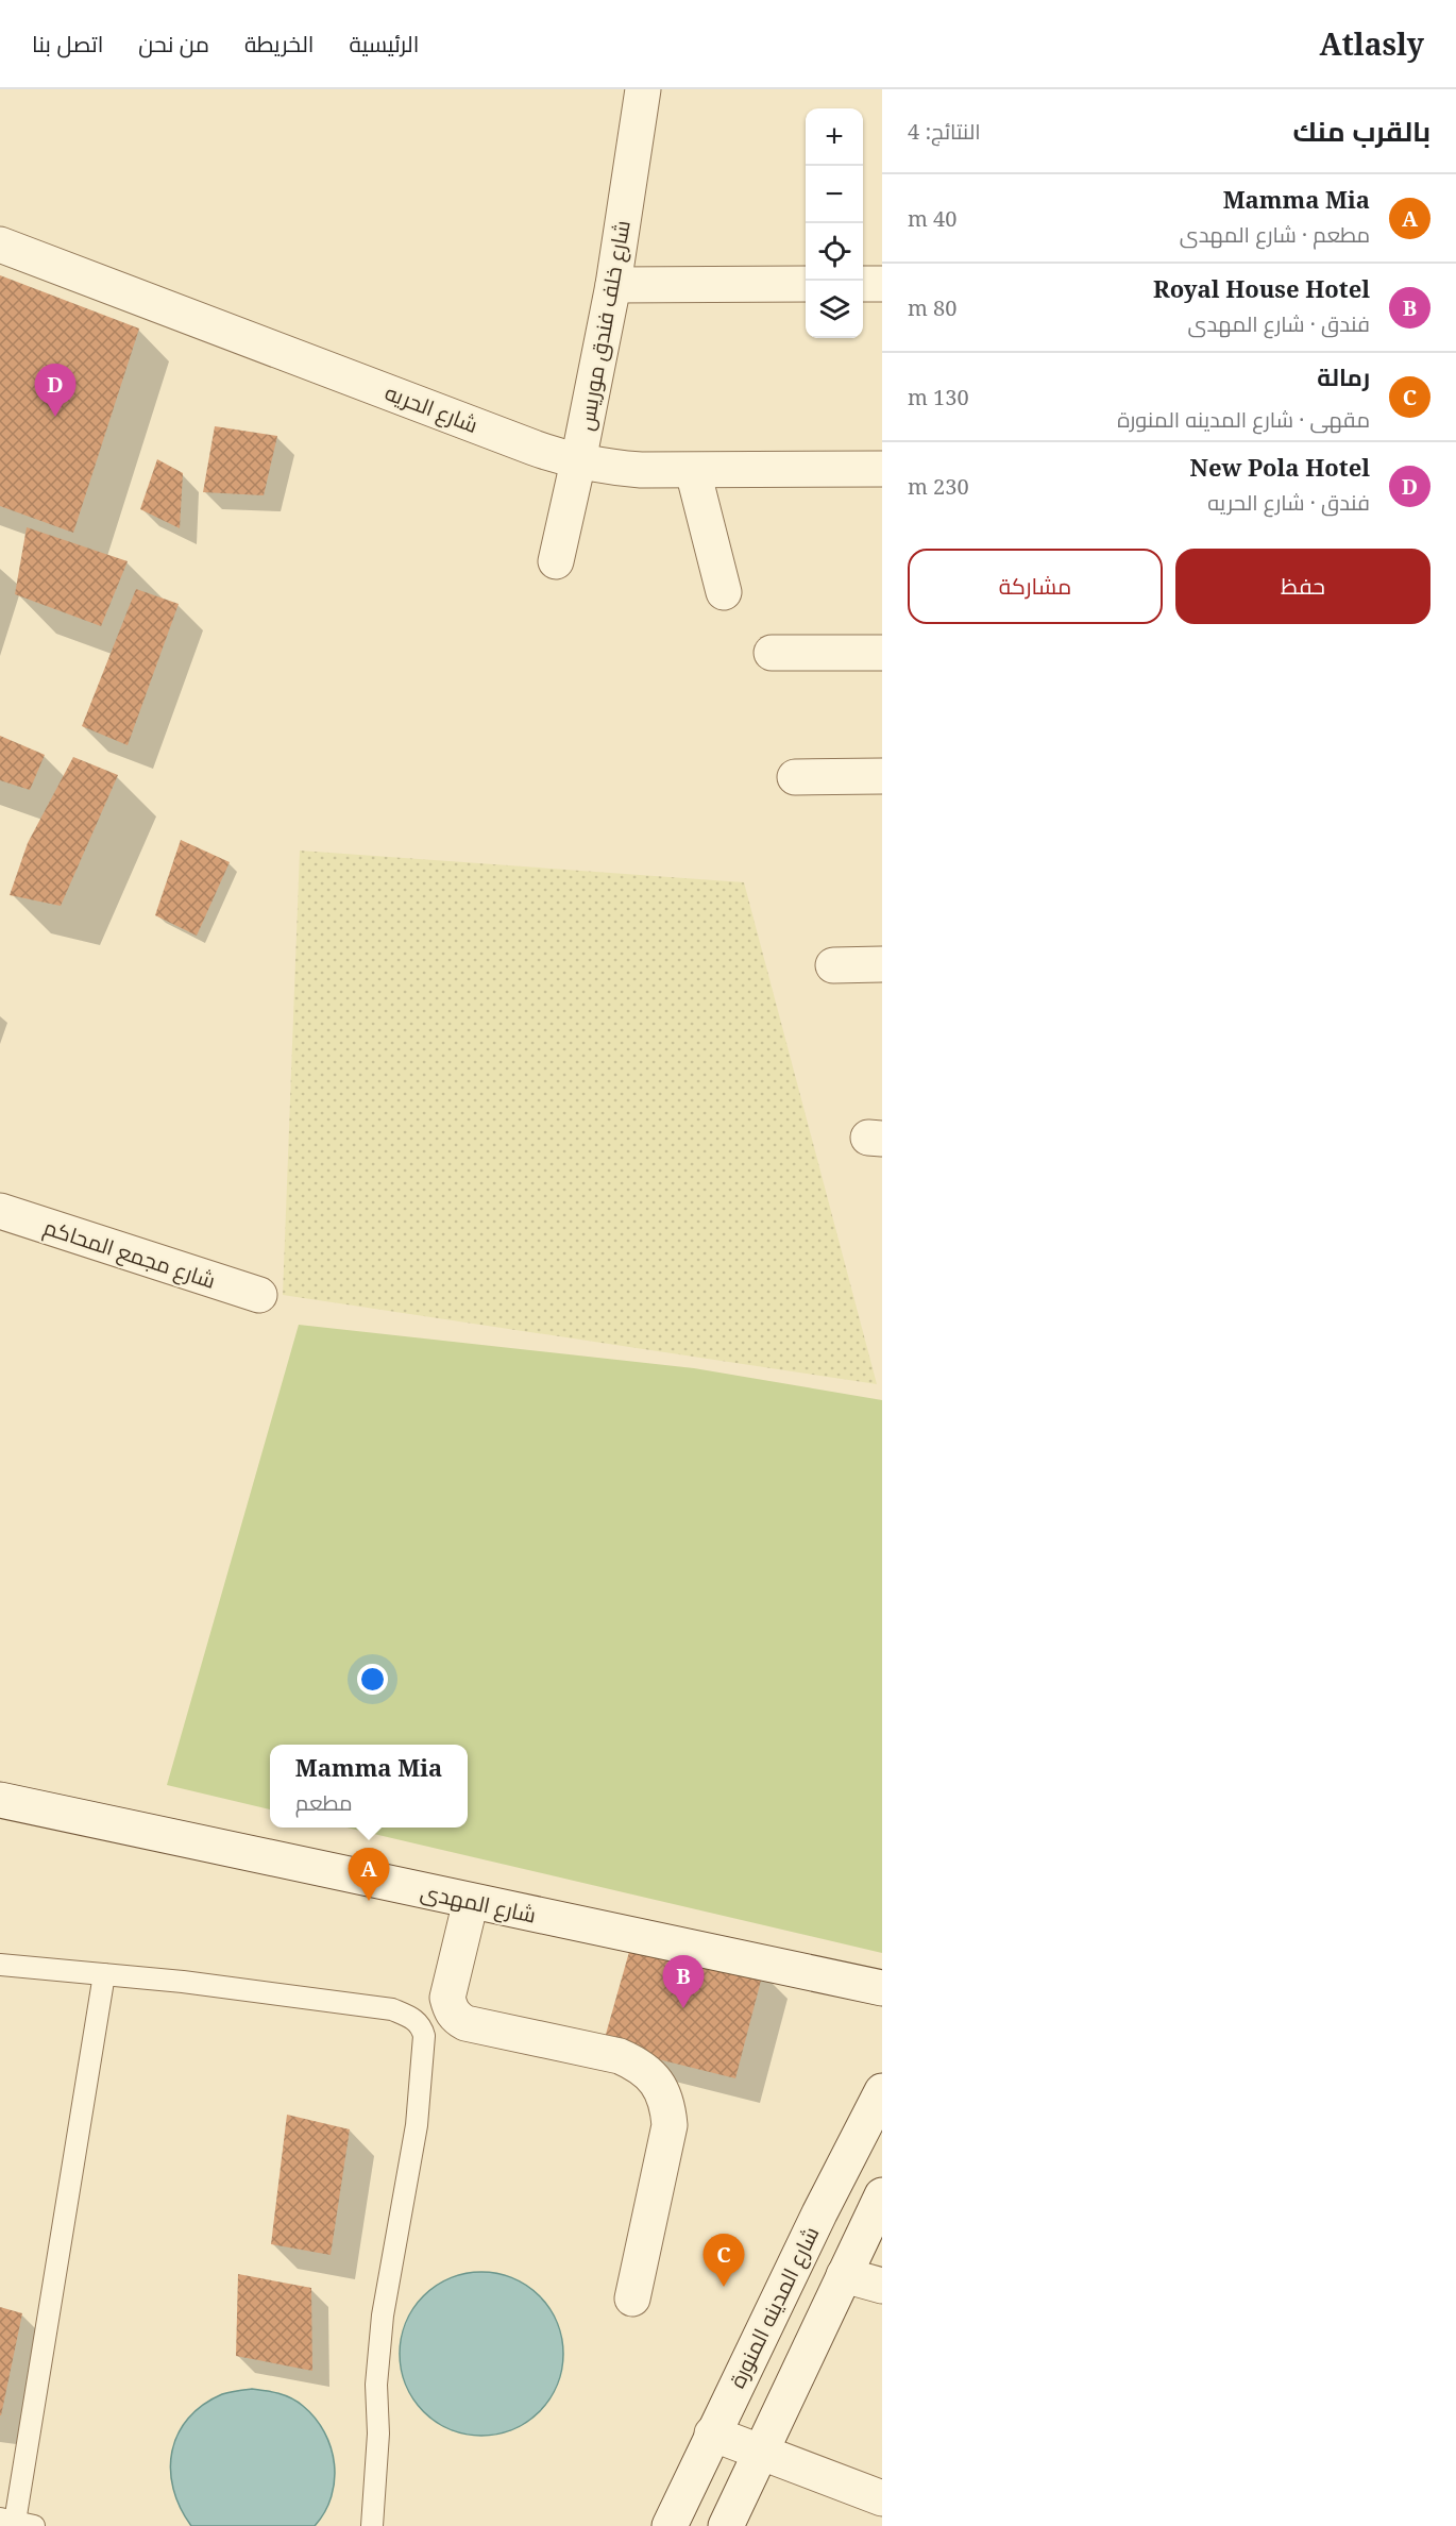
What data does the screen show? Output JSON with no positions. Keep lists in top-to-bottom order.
{
  "streets": {
    "street": [
      "شارع خلف فندق موريس",
      "شارع الحريه",
      "شارع مجمع المحاكم",
      "شارع المهدى",
      "شارع المدينه المنورة"
    ]
  },
  "crossings": [
    ["شارع خلف فندق موريس", "شارع الحريه"]
  ],
  "page": {
    "header": "Atlasly",
    "nav": [
      "الرئيسية",
      "الخريطة",
      "من نحن",
      "اتصل بنا"
    ],
    "heading": ["بالقرب منك", "النتائج: 4"],
    "map_buttons": ["+", "−"],
    "list": [
      {
        "mark": "A",
        "name": "Mamma Mia",
        "note": "مطعم · شارع المهدى",
        "value": "40 m"
      },
      {
        "mark": "B",
        "name": "Royal House Hotel",
        "note": "فندق · شارع المهدى",
        "value": "80 m"
      },
      {
        "mark": "C",
        "name": "رمالة",
        "note": "مقهى · شارع المدينه المنورة",
        "value": "130 m"
      },
      {
        "mark": "D",
        "name": "New Pola Hotel",
        "note": "فندق · شارع الحريه",
        "value": "230 m"
      }
    ],
    "pins": [
      "D",
      "A",
      "B",
      "C"
    ],
    "buttons": ["حفظ", "مشاركة"],
    "popup": ["Mamma Mia", "مطعم"]
  }
}
